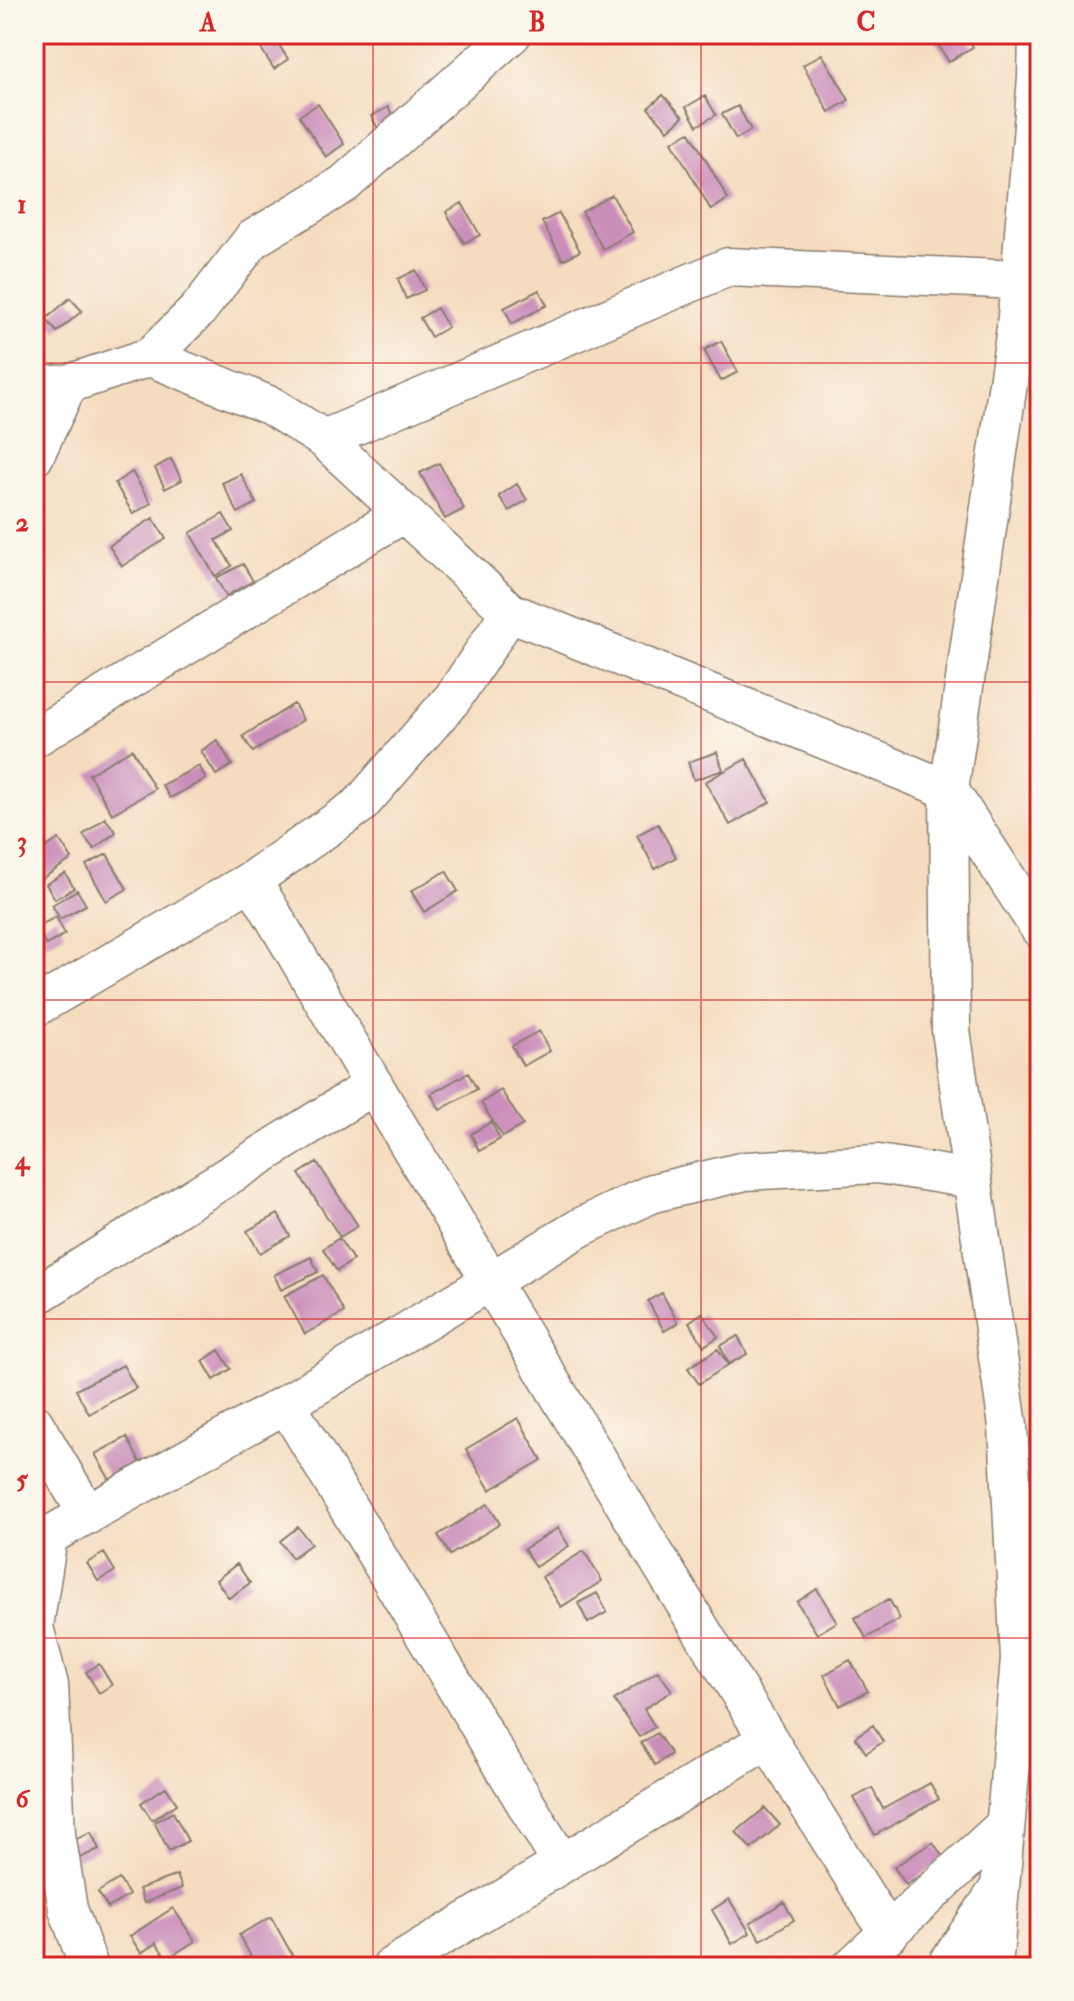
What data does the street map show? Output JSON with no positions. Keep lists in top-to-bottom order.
{
  "grid": {
    "columns": ["A", "B", "C"],
    "rows": [
      "1",
      "2",
      "3",
      "4",
      "5",
      "6"
    ]
  }
}
